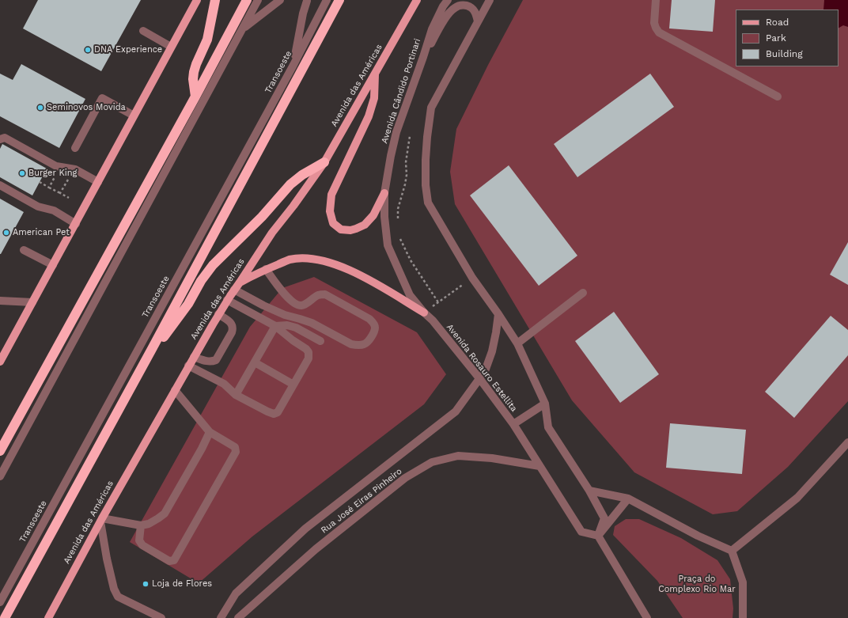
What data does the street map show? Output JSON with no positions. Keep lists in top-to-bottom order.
{
  "streets": {
    "main road": ["Avenida das Américas"],
    "street": [
      "Transoeste",
      "Avenida Cândido Portinari",
      "Avenida Rosauro Estellita",
      "Rua José Eiras Pinheiro"
    ]
  },
  "crossings": [
    ["Avenida Cândido Portinari", "Avenida Rosauro Estellita"],
    ["Avenida Rosauro Estellita", "Rua José Eiras Pinheiro"]
  ],
  "parks": ["Praça do Complexo Rio Mar"],
  "places": [
    "DNA Experience",
    "Seminovos Movida",
    "Burger King",
    "American Pet",
    "Loja de Flores"
  ],
  "legend": ["Road", "Park", "Building"]
}
